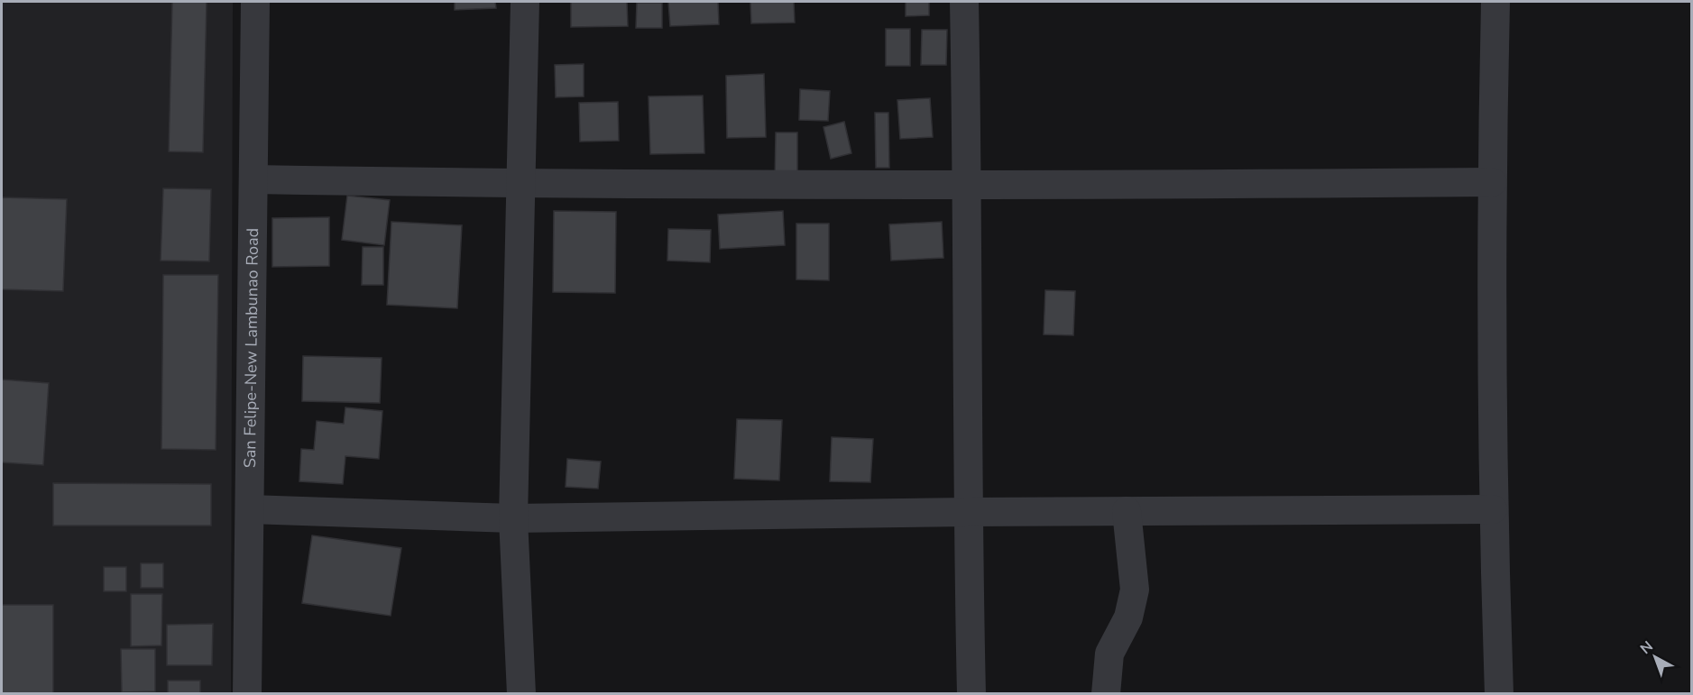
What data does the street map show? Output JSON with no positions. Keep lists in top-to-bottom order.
{
  "streets": {
    "street": ["San Felipe-New Lambunao Road"]
  },
  "north": "top left"
}
